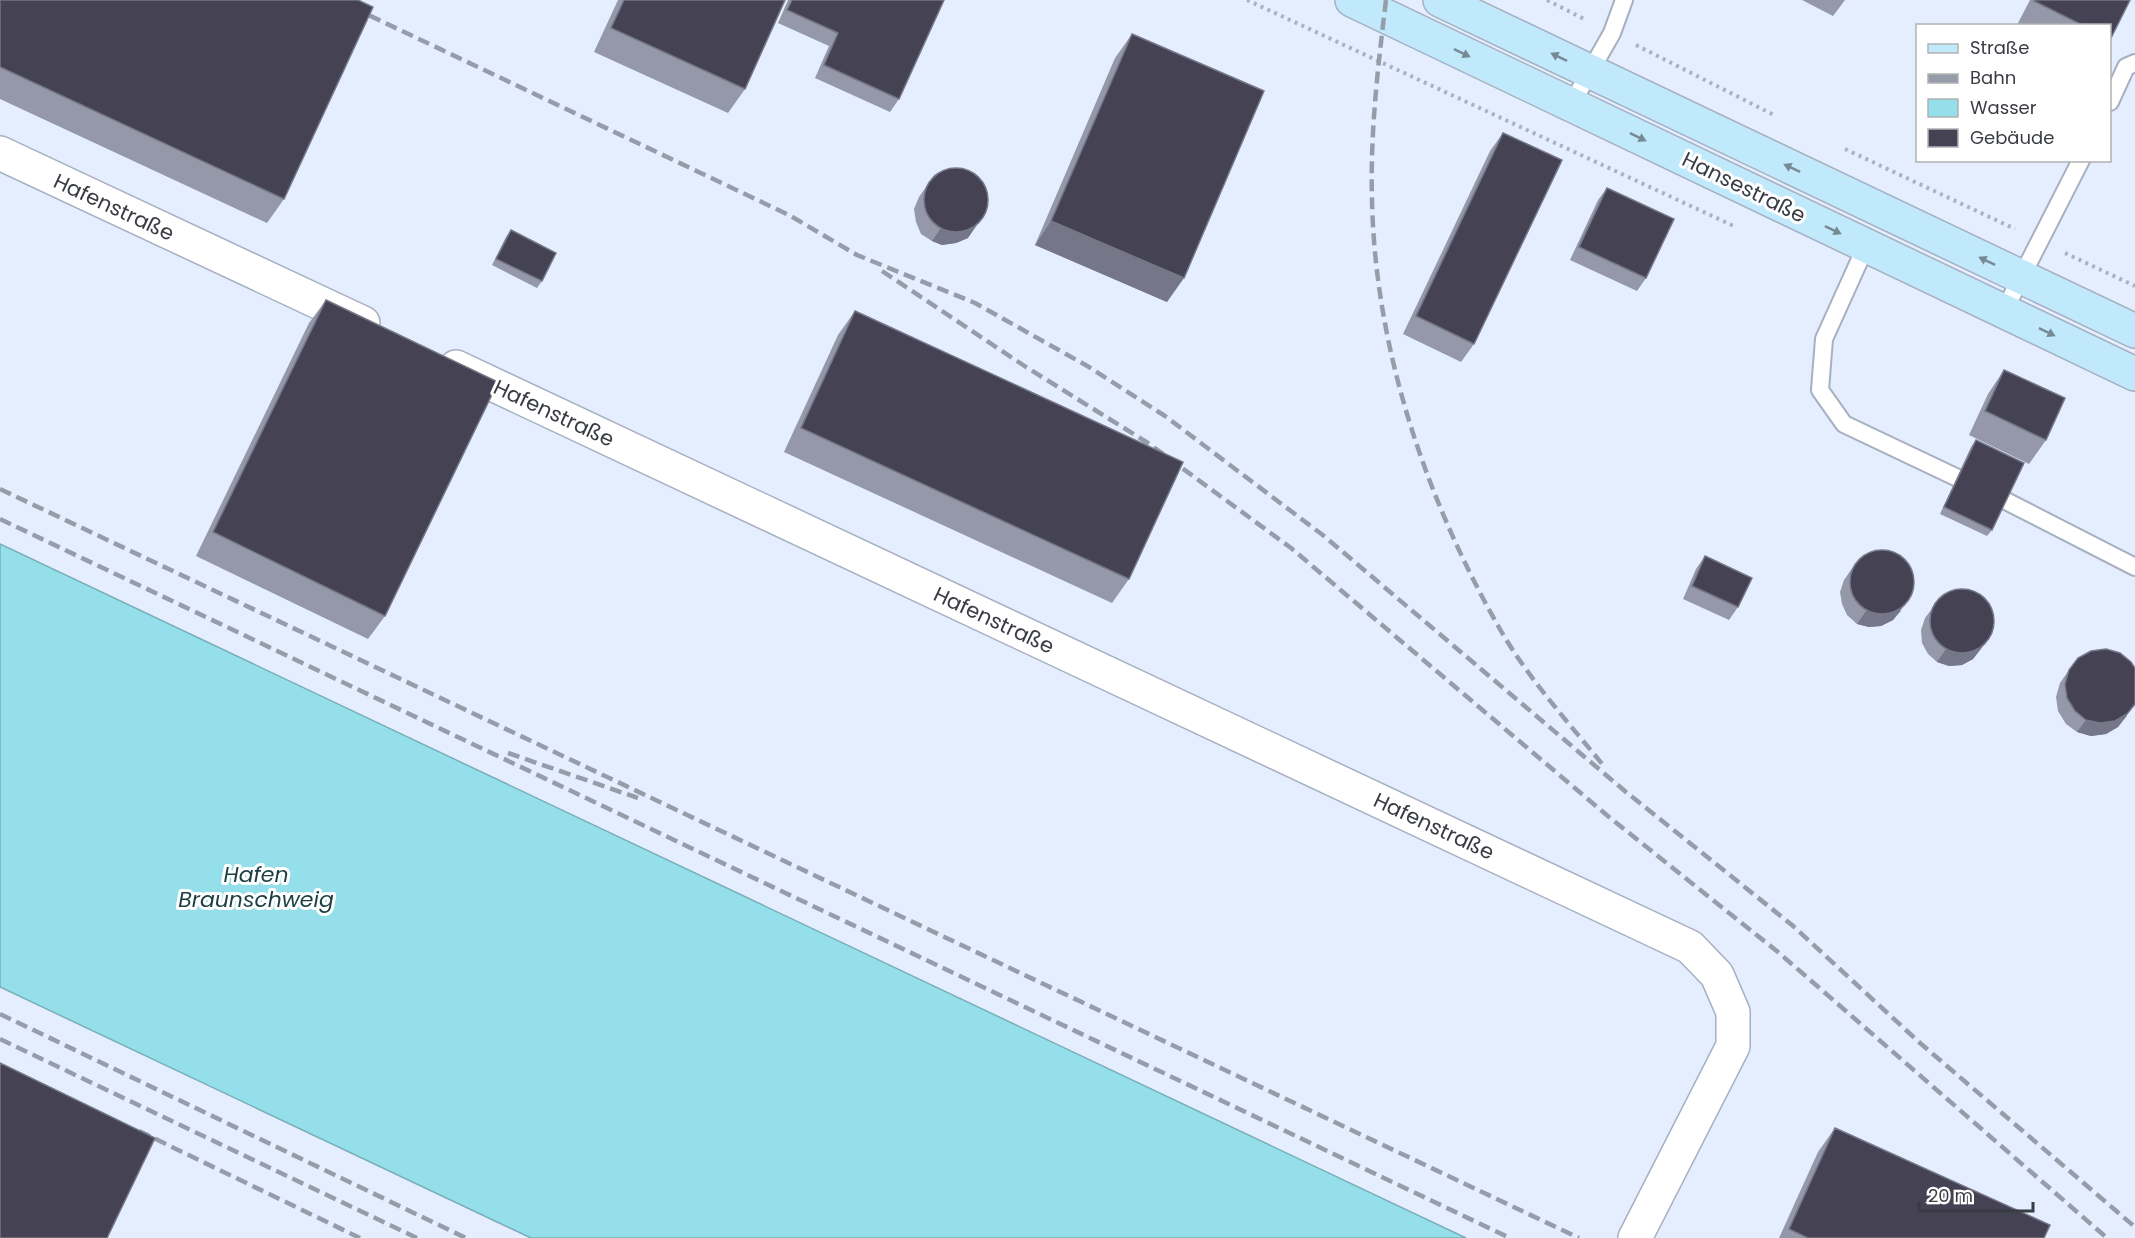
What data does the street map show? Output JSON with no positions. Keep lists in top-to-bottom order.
{
  "streets": {
    "main road": ["Hansestraße"],
    "street": ["Hafenstraße"]
  },
  "water": ["Hafen Braunschweig"],
  "legend": [
    "Straße",
    "Bahn",
    "Wasser",
    "Gebäude"
  ],
  "scale_bar": "20 m"
}
